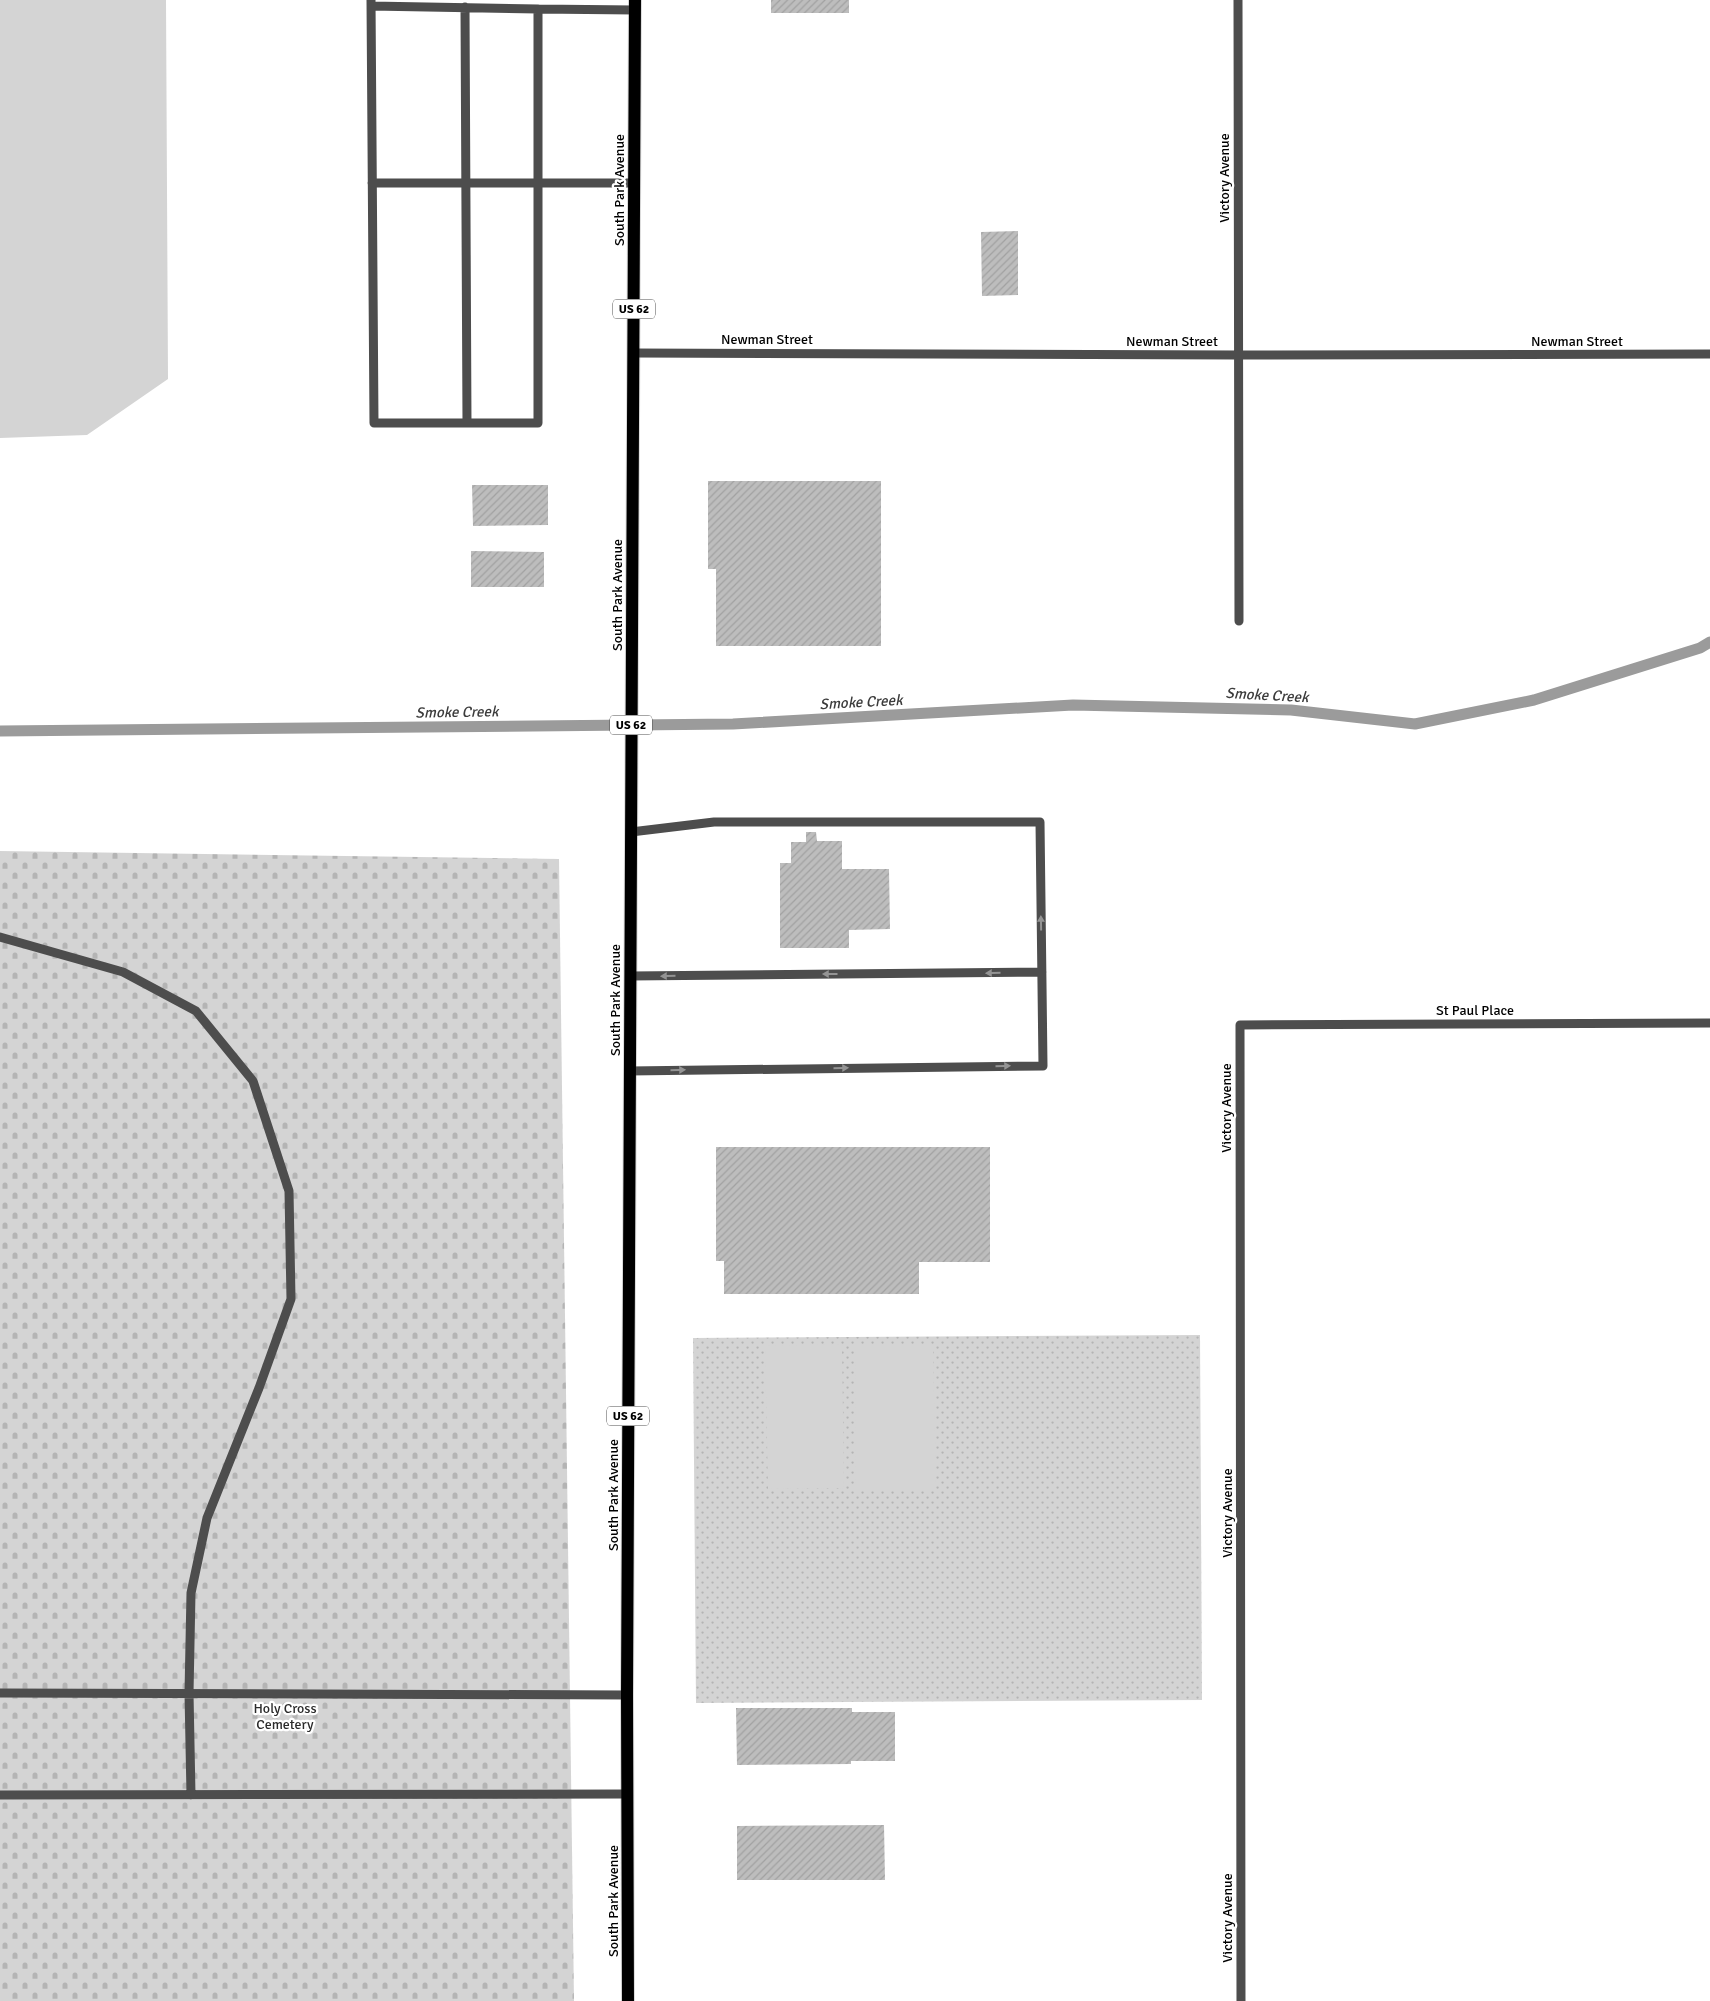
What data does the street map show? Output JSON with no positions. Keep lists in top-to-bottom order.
{
  "streets": {
    "main road": ["South Park Avenue", "US 62"],
    "street": ["Victory Avenue", "Newman Street", "St Paul Place"]
  },
  "crossings": [
    ["Victory Avenue", "Newman Street"],
    ["Victory Avenue", "St Paul Place"],
    ["South Park Avenue", "Newman Street"]
  ],
  "water": ["Smoke Creek"],
  "parks": ["Holy Cross Cemetery"]
}
